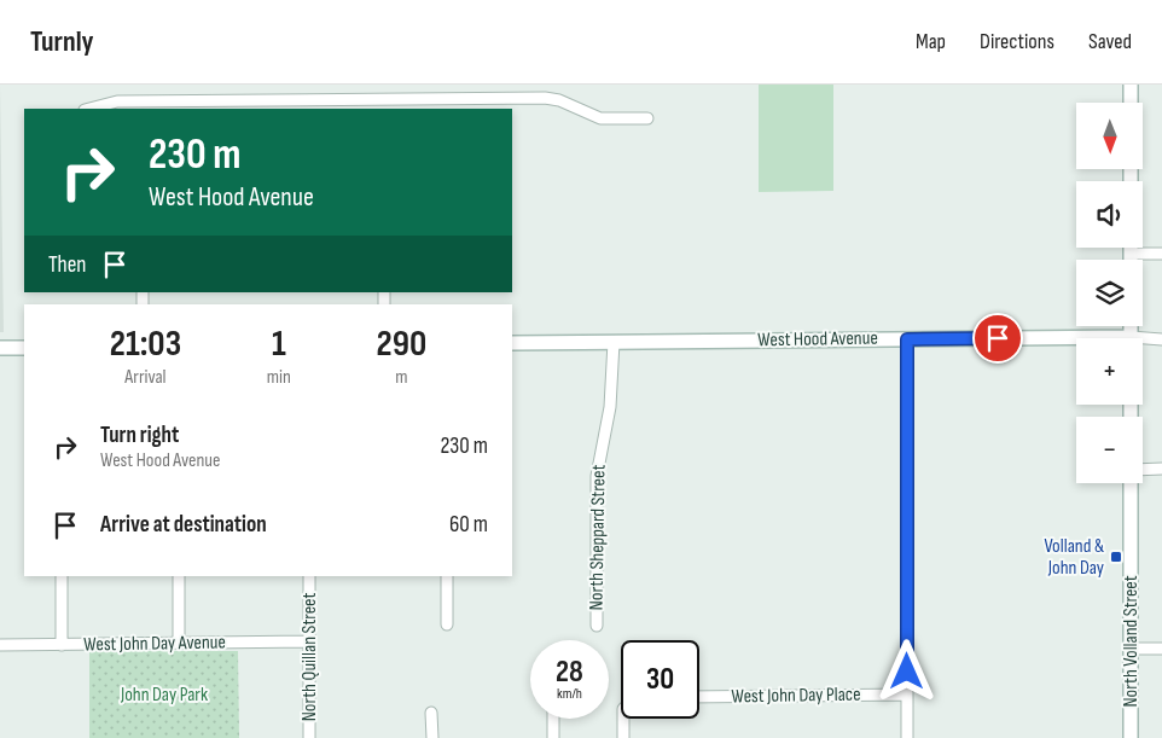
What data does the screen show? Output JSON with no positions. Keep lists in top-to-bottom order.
{
  "streets": {
    "street": [
      "West Hood Avenue",
      "North Sheppard Street",
      "North Volland Street",
      "West John Day Avenue",
      "North Quillan Street",
      "West John Day Place"
    ]
  },
  "crossings": [
    ["West Hood Avenue", "North Sheppard Street"],
    ["West John Day Avenue", "North Quillan Street"]
  ],
  "parks": ["John Day Park"],
  "places": {
    "transit": ["Volland & John Day"]
  },
  "north": "bottom",
  "page": {
    "header": "Turnly",
    "nav": ["Map", "Directions", "Saved"],
    "map_buttons": ["+", "−"],
    "turn": ["230 m", "West Hood Avenue"],
    "then": "Then",
    "eta": [
      "21:03",
      "Arrival",
      "1",
      "min",
      "290",
      "m"
    ],
    "list": [
      {
        "name": "Turn right",
        "note": "West Hood Avenue",
        "value": "230 m"
      },
      {
        "name": "Arrive at destination",
        "value": "60 m"
      }
    ],
    "speed": "28 km/h",
    "limit": "30"
  }
}
